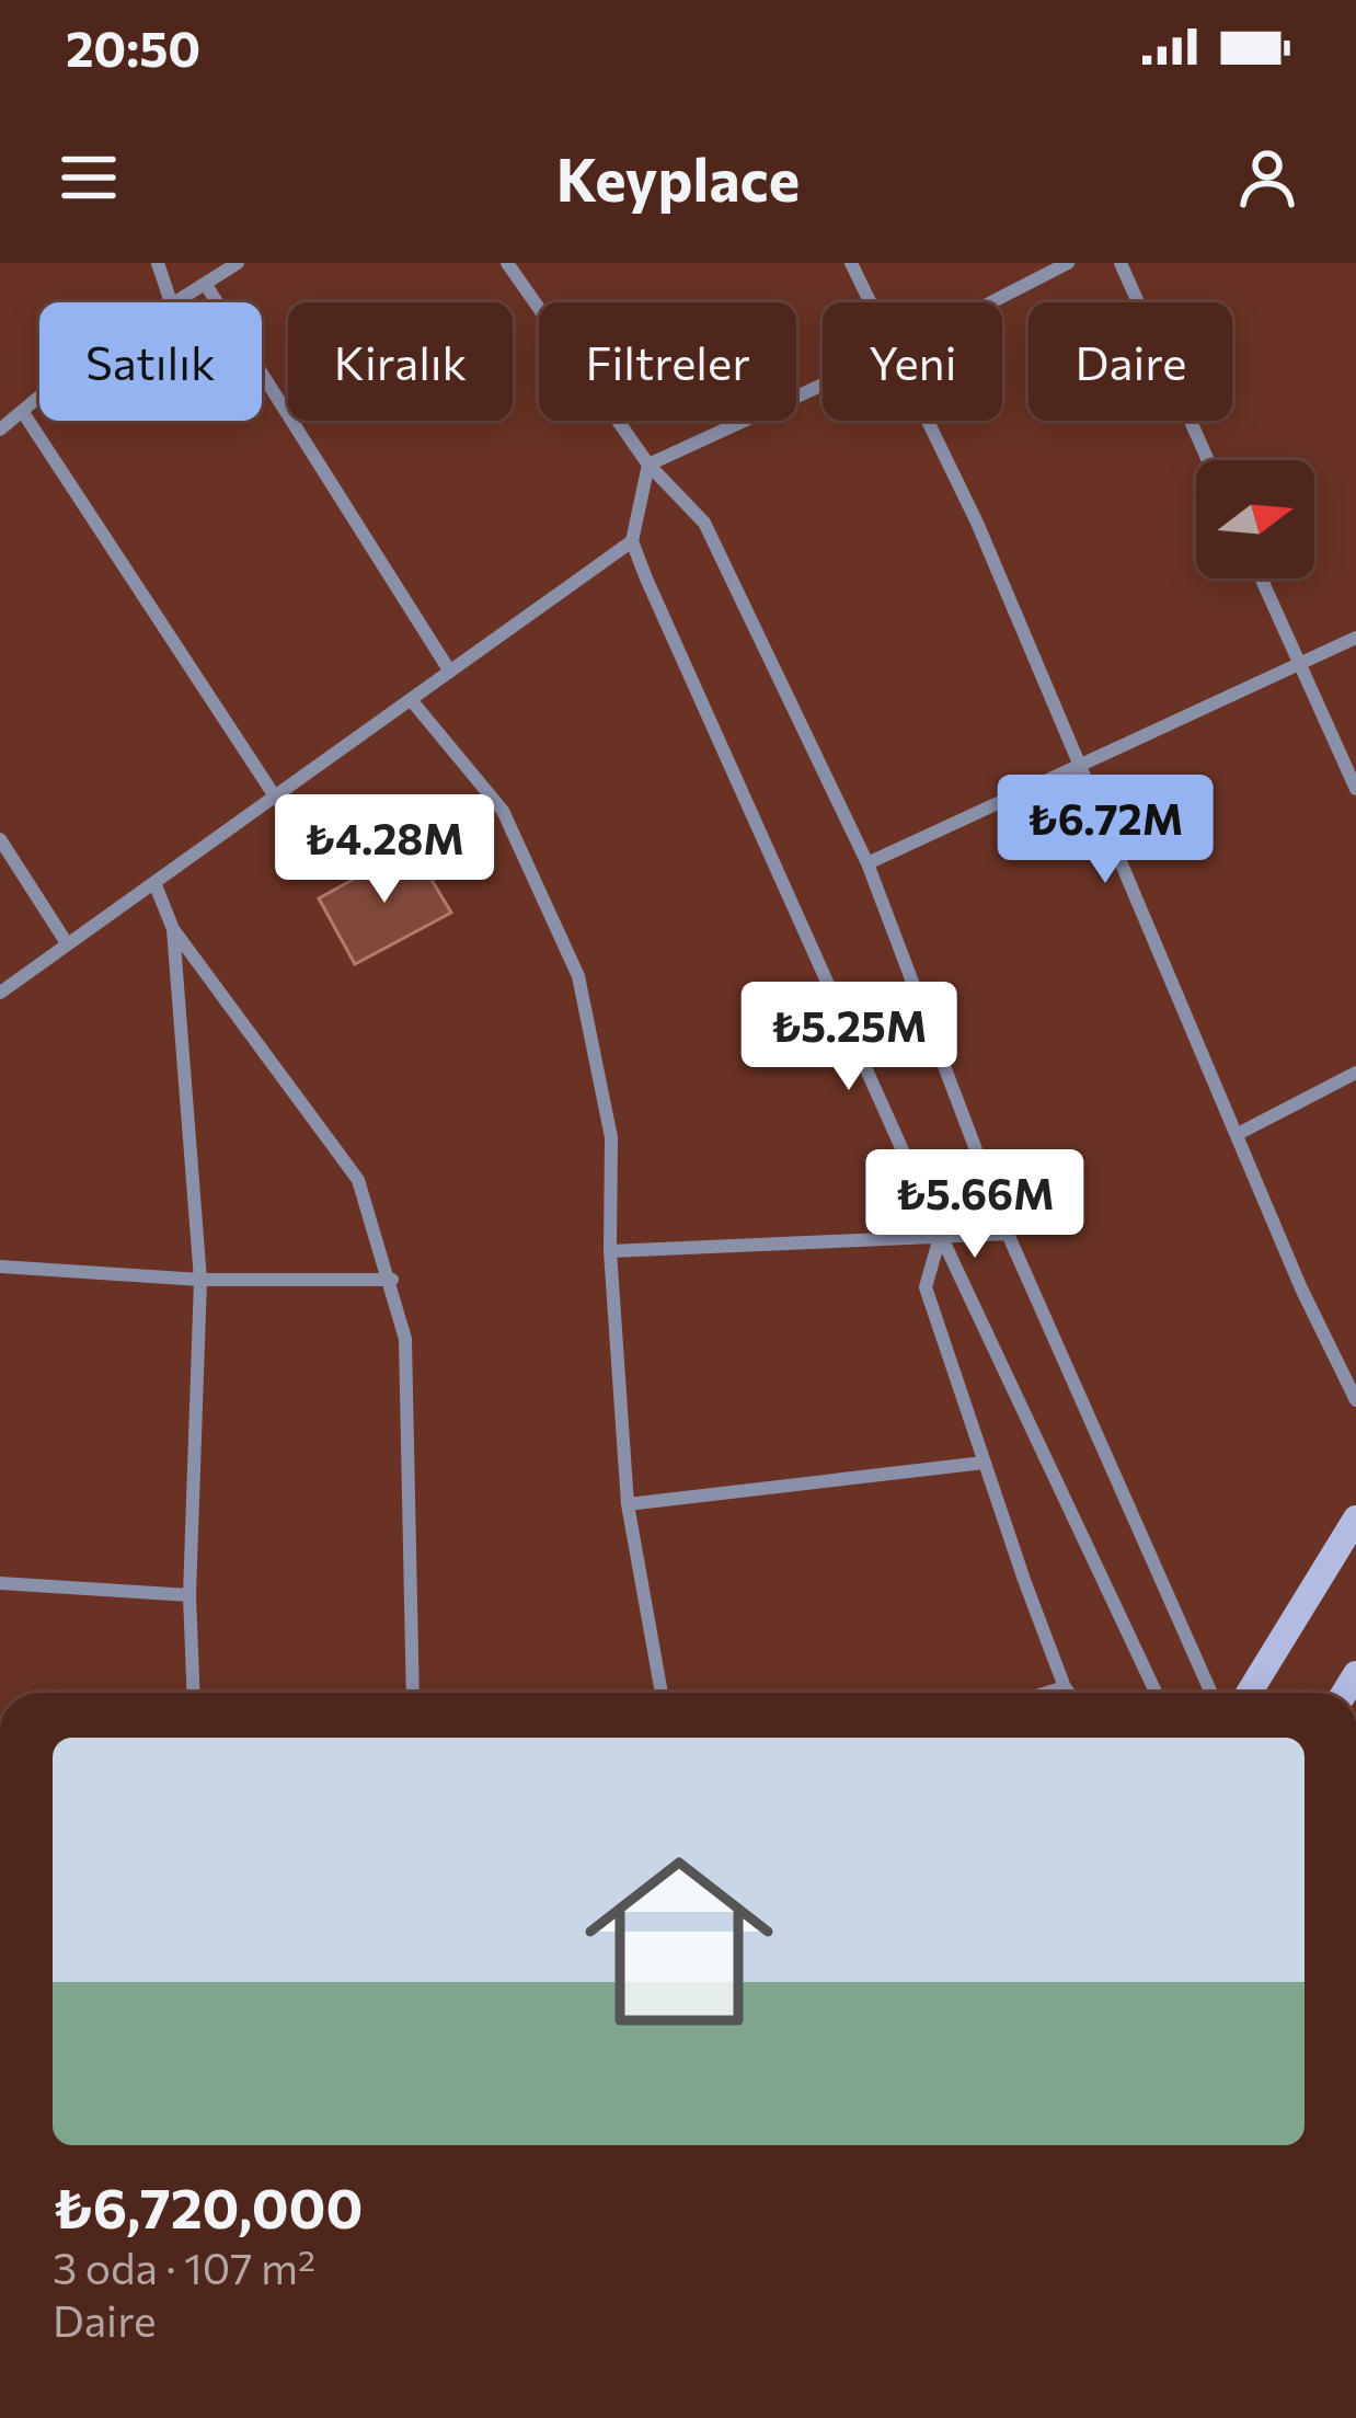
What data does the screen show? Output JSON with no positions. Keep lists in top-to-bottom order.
{
  "north": "right",
  "page": {
    "status": "20:50",
    "header": "Keyplace",
    "chip": [
      "Satılık",
      "Kiralık",
      "Filtreler",
      "Yeni",
      "Daire"
    ],
    "price": [
      "₺6.72M",
      "₺4.28M",
      "₺5.25M",
      "₺5.66M"
    ],
    "list": [
      {
        "name": "₺6,720,000",
        "note": "3 oda · 107 m² · Daire"
      }
    ]
  }
}
